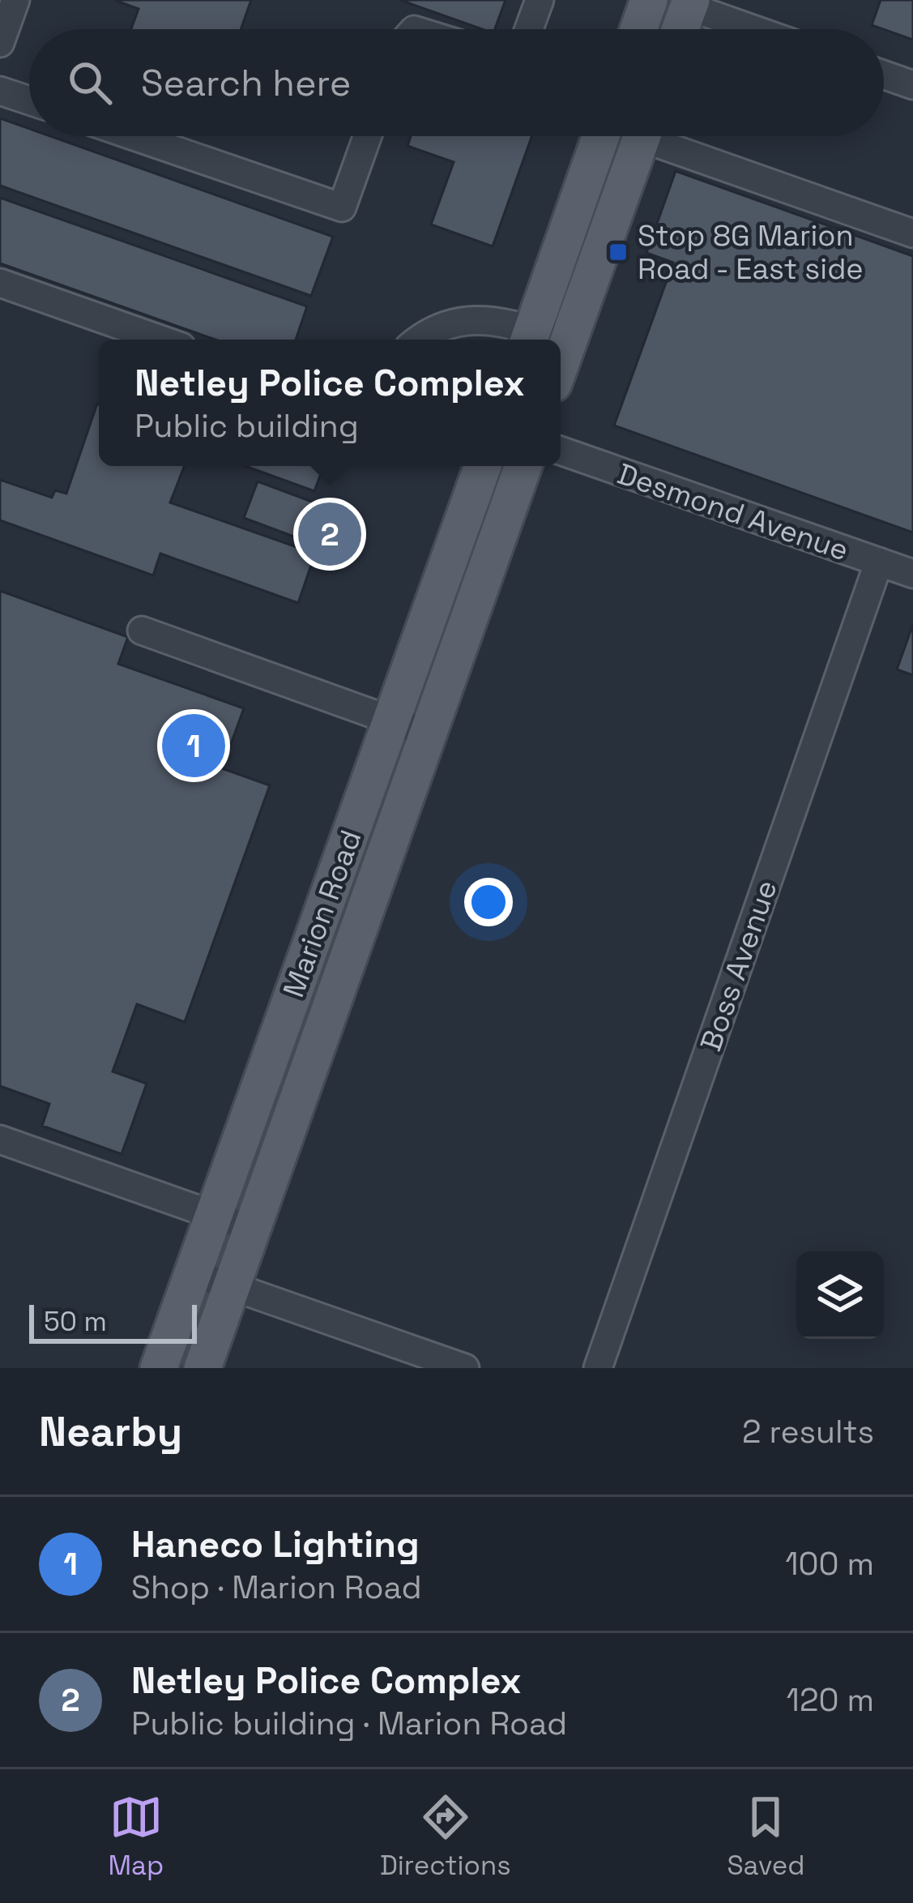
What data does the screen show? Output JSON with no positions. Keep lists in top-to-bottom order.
{
  "streets": {
    "main road": ["Marion Road"],
    "street": ["Desmond Avenue", "Boss Avenue"]
  },
  "crossings": [
    ["Desmond Avenue", "Boss Avenue"]
  ],
  "places": {
    "transit": ["Stop 8G Marion Road - East side"]
  },
  "scale_bar": "50 m",
  "page": {
    "search": "Search here",
    "popup": ["Netley Police Complex", "Public building"],
    "pins": ["2", "1"],
    "scale": "50 m",
    "heading": ["Nearby", "2 results"],
    "list": [
      {
        "mark": "1",
        "name": "Haneco Lighting",
        "note": "Shop · Marion Road",
        "value": "100 m"
      },
      {
        "mark": "2",
        "name": "Netley Police Complex",
        "note": "Public building · Marion Road",
        "value": "120 m"
      }
    ],
    "nav": ["Map", "Directions", "Saved"]
  }
}
